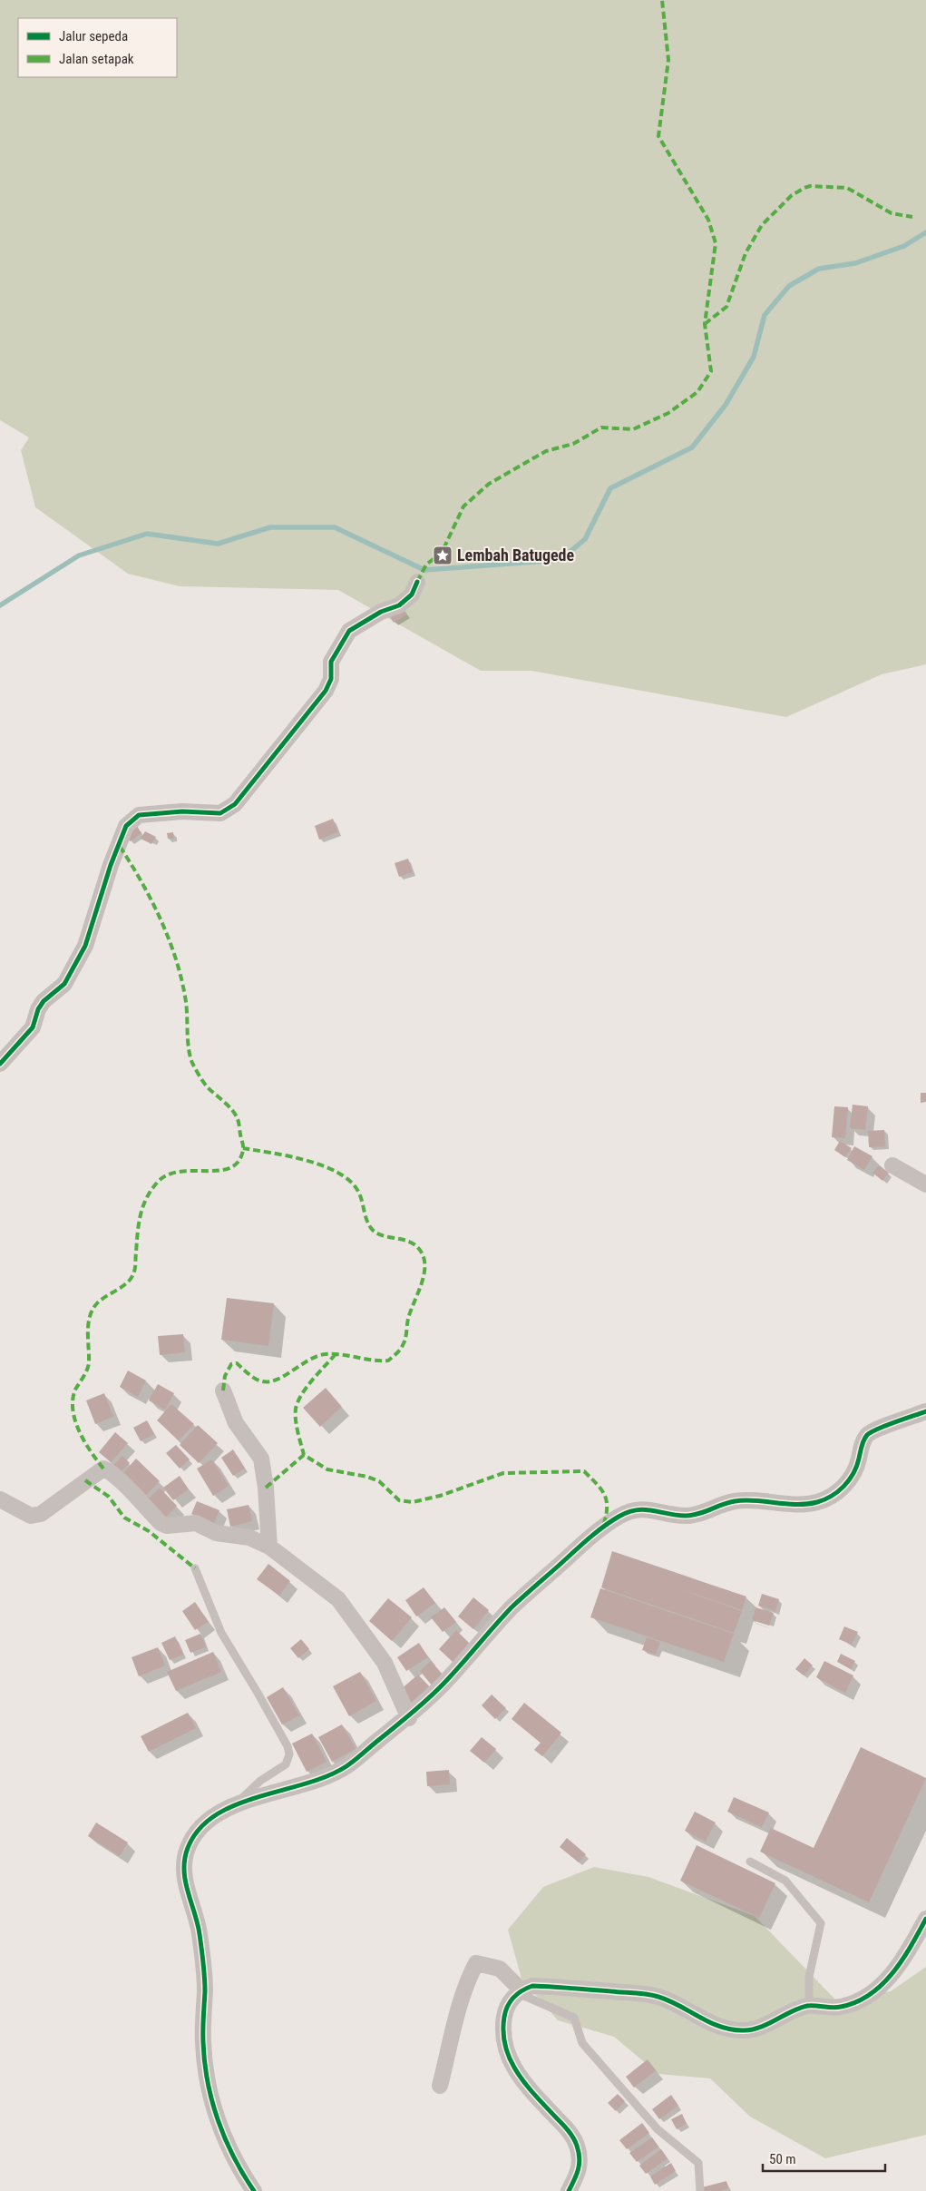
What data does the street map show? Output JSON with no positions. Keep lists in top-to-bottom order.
{
  "places": {
    "place": ["Lembah Batugede"]
  },
  "legend": ["Jalur sepeda", "Jalan setapak"],
  "scale_bar": "50 m"
}
